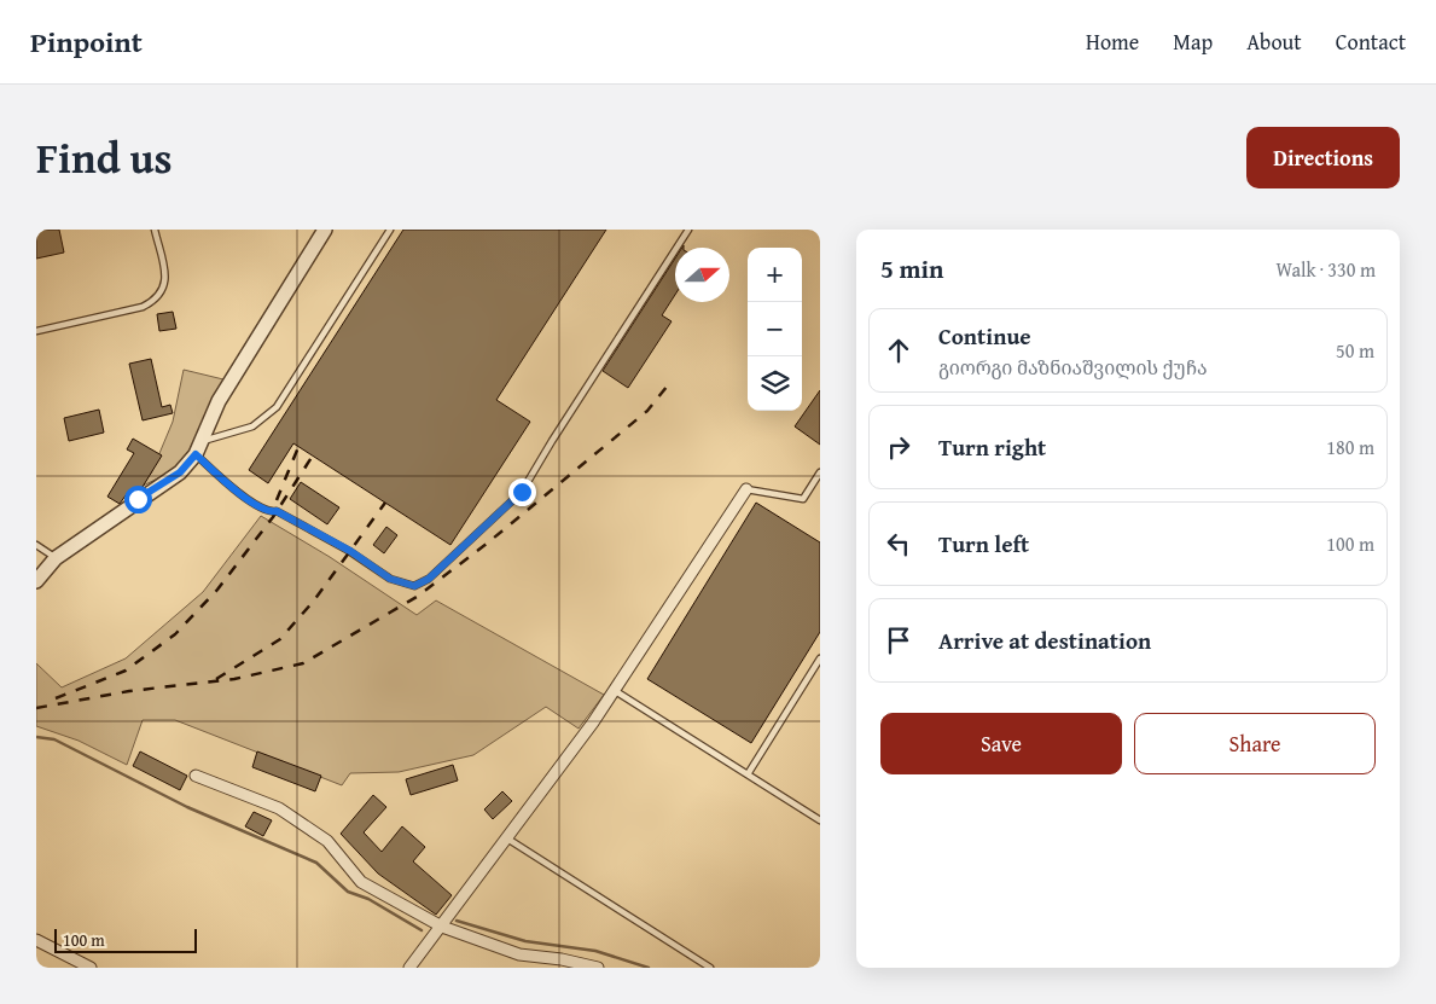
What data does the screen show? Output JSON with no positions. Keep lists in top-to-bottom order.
{
  "scale_bar": "100 m",
  "north": "right",
  "page": {
    "header": "Pinpoint",
    "nav": [
      "Home",
      "Map",
      "About",
      "Contact"
    ],
    "title": "Find us",
    "buttons": [
      "Directions",
      ["Save", "Share"]
    ],
    "heading": ["5 min", "Walk · 330 m"],
    "map_buttons": ["+", "−"],
    "list": [
      ["Continue", "გიორგი მაზნიაშვილის ქუჩა", "50 m"],
      ["Turn right", "180 m"],
      ["Turn left", "100 m"],
      "Arrive at destination"
    ],
    "scale": "100 m"
  }
}
